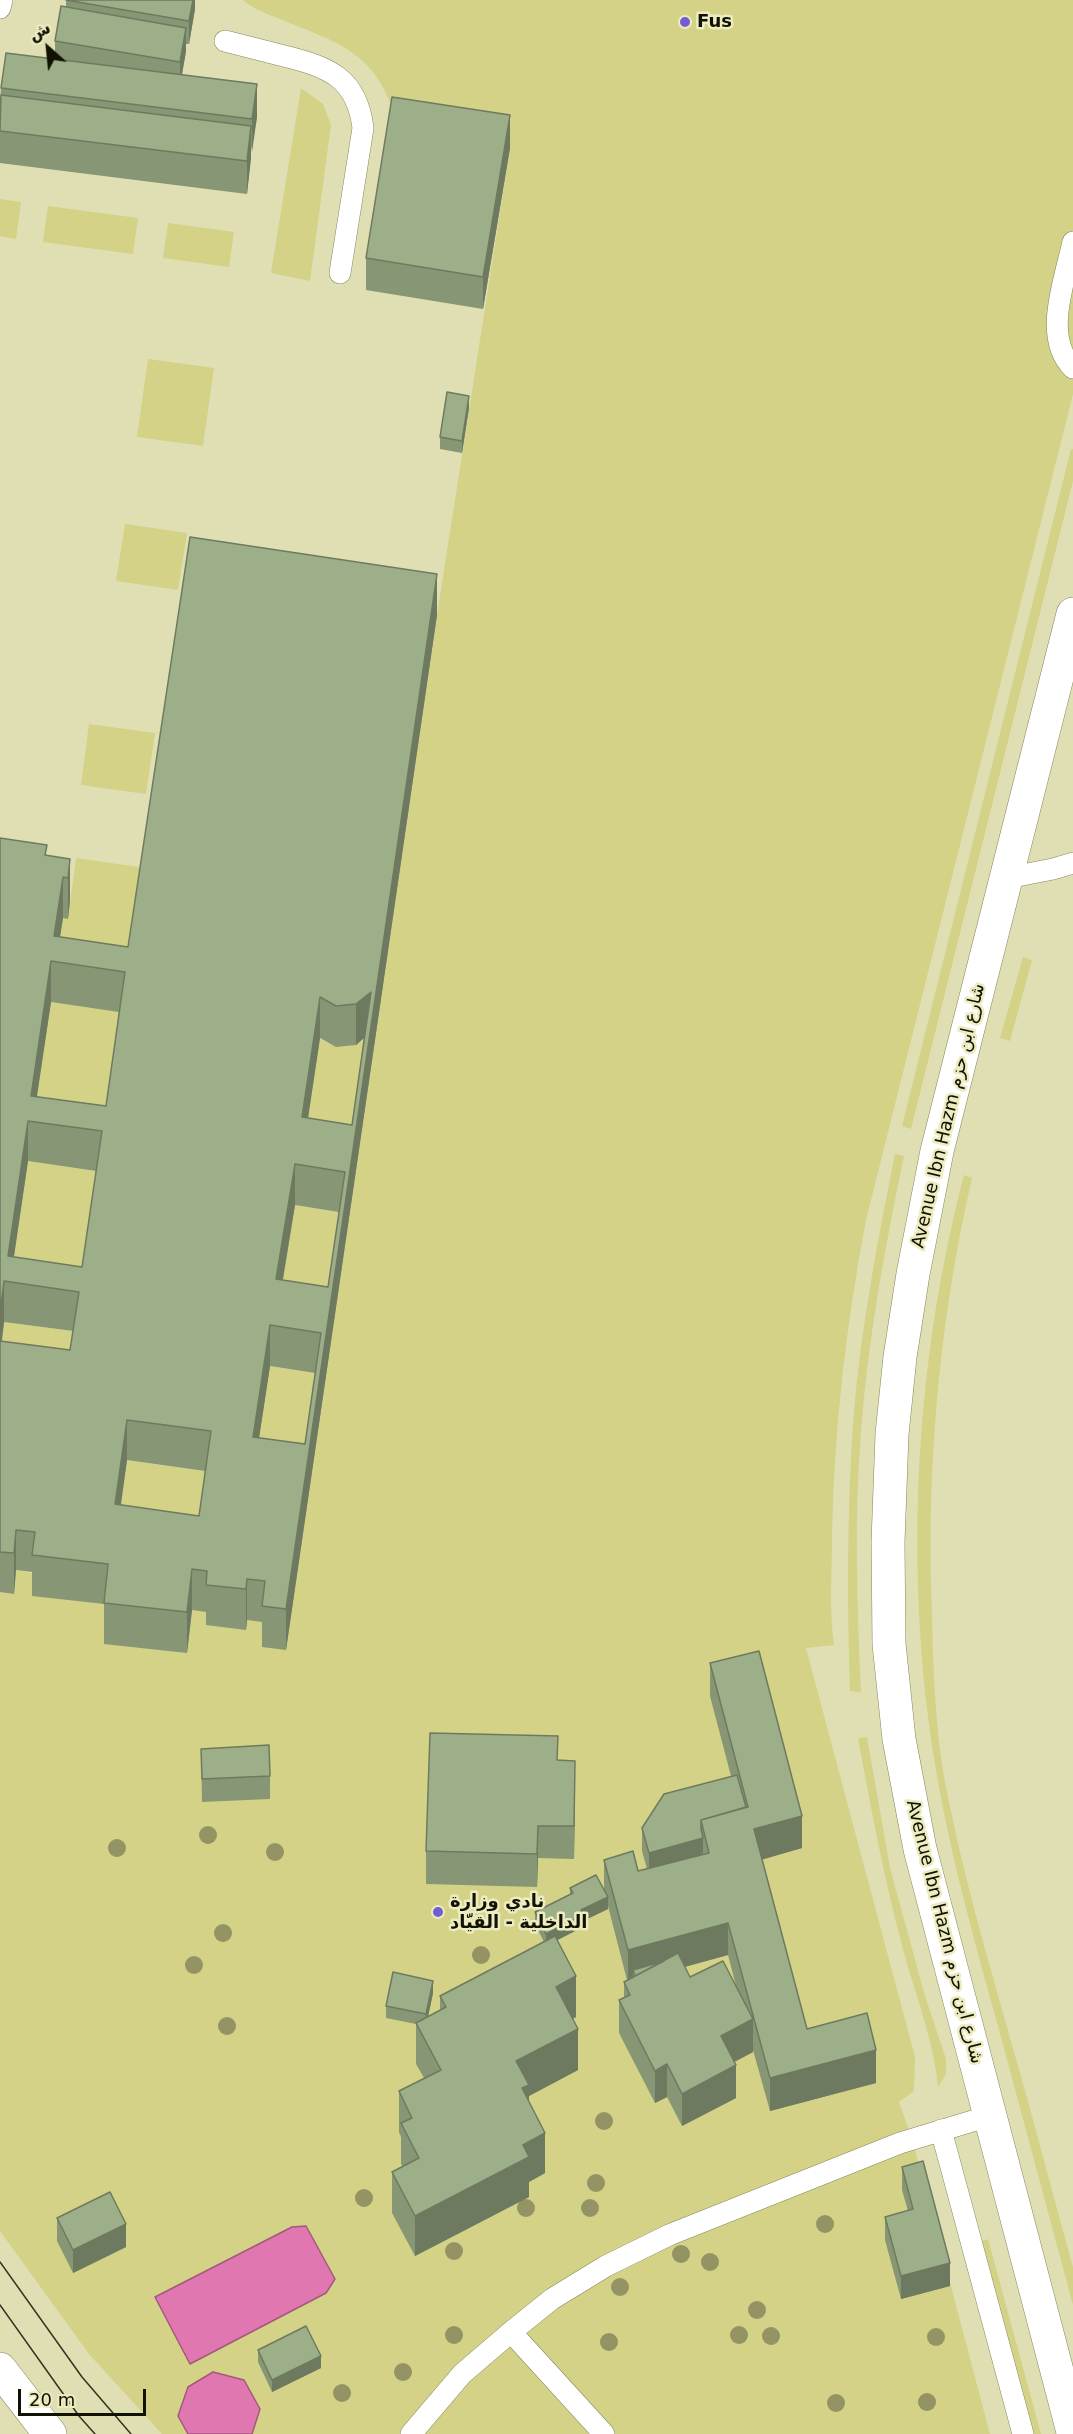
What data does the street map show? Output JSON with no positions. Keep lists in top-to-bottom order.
{
  "streets": {
    "main road": ["Avenue Ibn Hazm شارع ابن حزم"]
  },
  "places": ["Fus", "نادي وزارة الداخلية - القيّاد"],
  "scale_bar": "20 m",
  "north": "top left"
}
